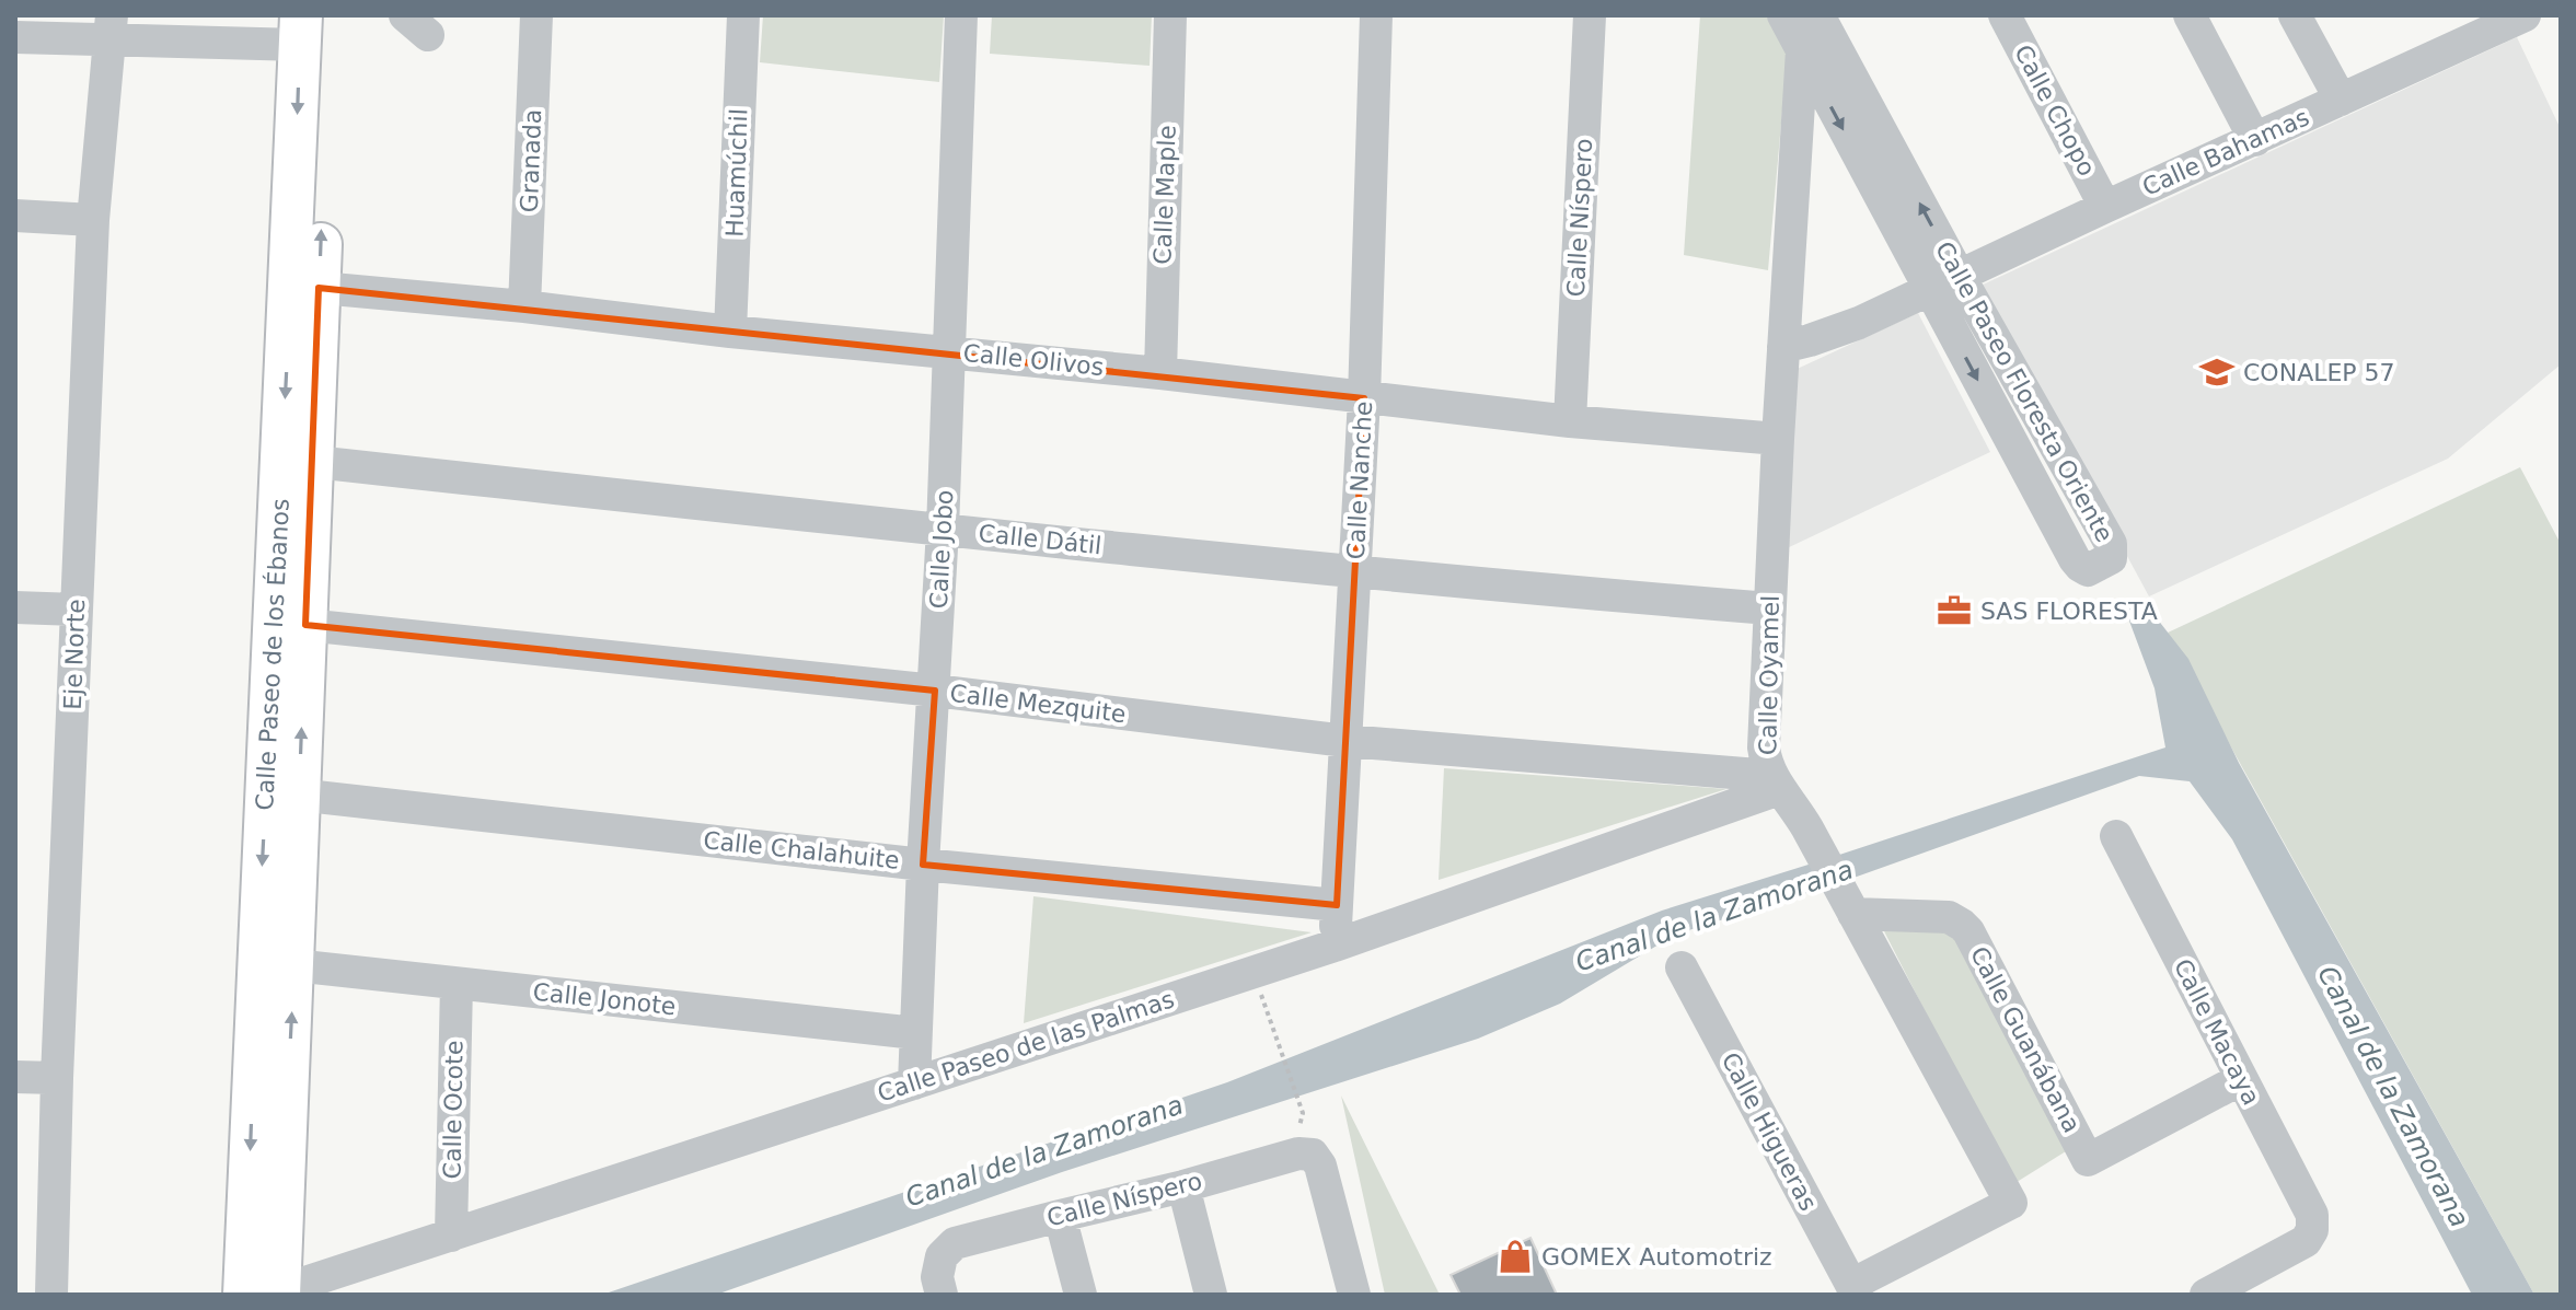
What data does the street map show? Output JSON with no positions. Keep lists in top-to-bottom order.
{
  "streets": {
    "main road": ["Calle Paseo de los Ébanos"],
    "street": [
      "Calle Chopo",
      "Calle Bahamas",
      "Granada",
      "Huamúchil",
      "Calle Maple",
      "Calle Níspero",
      "Calle Olivos",
      "Calle Paseo Floresta Oriente",
      "Calle Nanche",
      "Calle Dátil",
      "Calle Jobo",
      "Eje Norte",
      "Calle Oyamel",
      "Calle Mezquite",
      "Calle Chalahuite",
      "Calle Jonote",
      "Calle Macaya",
      "Calle Guanábana",
      "Calle Paseo de las Palmas",
      "Calle Ocote",
      "Calle Higueras"
    ]
  },
  "crossings": [
    ["Calle Chopo", "Calle Bahamas"],
    ["Calle Bahamas", "Calle Paseo Floresta Oriente"],
    ["Granada", "Calle Olivos"],
    ["Huamúchil", "Calle Olivos"],
    ["Calle Maple", "Calle Olivos"],
    ["Calle Níspero", "Calle Olivos"],
    ["Calle Olivos", "Calle Nanche"],
    ["Calle Olivos", "Calle Jobo"],
    ["Calle Olivos", "Calle Paseo de los Ébanos"],
    ["Calle Olivos", "Calle Oyamel"],
    ["Calle Paseo Floresta Oriente", "Calle Oyamel"],
    ["Calle Nanche", "Calle Dátil"],
    ["Calle Nanche", "Calle Mezquite"],
    ["Calle Nanche", "Calle Chalahuite"],
    ["Calle Nanche", "Calle Paseo de las Palmas"],
    ["Calle Dátil", "Calle Jobo"],
    ["Calle Dátil", "Calle Paseo de los Ébanos"],
    ["Calle Dátil", "Calle Oyamel"],
    ["Calle Jobo", "Calle Mezquite"],
    ["Calle Jobo", "Calle Chalahuite"],
    ["Calle Jobo", "Calle Jonote"],
    ["Calle Jobo", "Calle Paseo de las Palmas"],
    ["Calle Paseo de los Ébanos", "Calle Mezquite"],
    ["Calle Paseo de los Ébanos", "Calle Chalahuite"],
    ["Calle Paseo de los Ébanos", "Calle Jonote"],
    ["Calle Paseo de los Ébanos", "Calle Paseo de las Palmas"],
    ["Calle Oyamel", "Calle Mezquite"],
    ["Calle Oyamel", "Calle Guanábana"],
    ["Calle Oyamel", "Calle Paseo de las Palmas"],
    ["Calle Oyamel", "Calle Higueras"],
    ["Calle Mezquite", "Calle Paseo de las Palmas"],
    ["Calle Jonote", "Calle Ocote"],
    ["Calle Macaya", "Calle Guanábana"],
    ["Calle Paseo de las Palmas", "Calle Ocote"]
  ],
  "water": ["Canal de la Zamorana"],
  "places": {
    "school or university": ["CONALEP 57"],
    "office": ["SAS FLORESTA"],
    "shop": ["GOMEX Automotriz"]
  }
}
